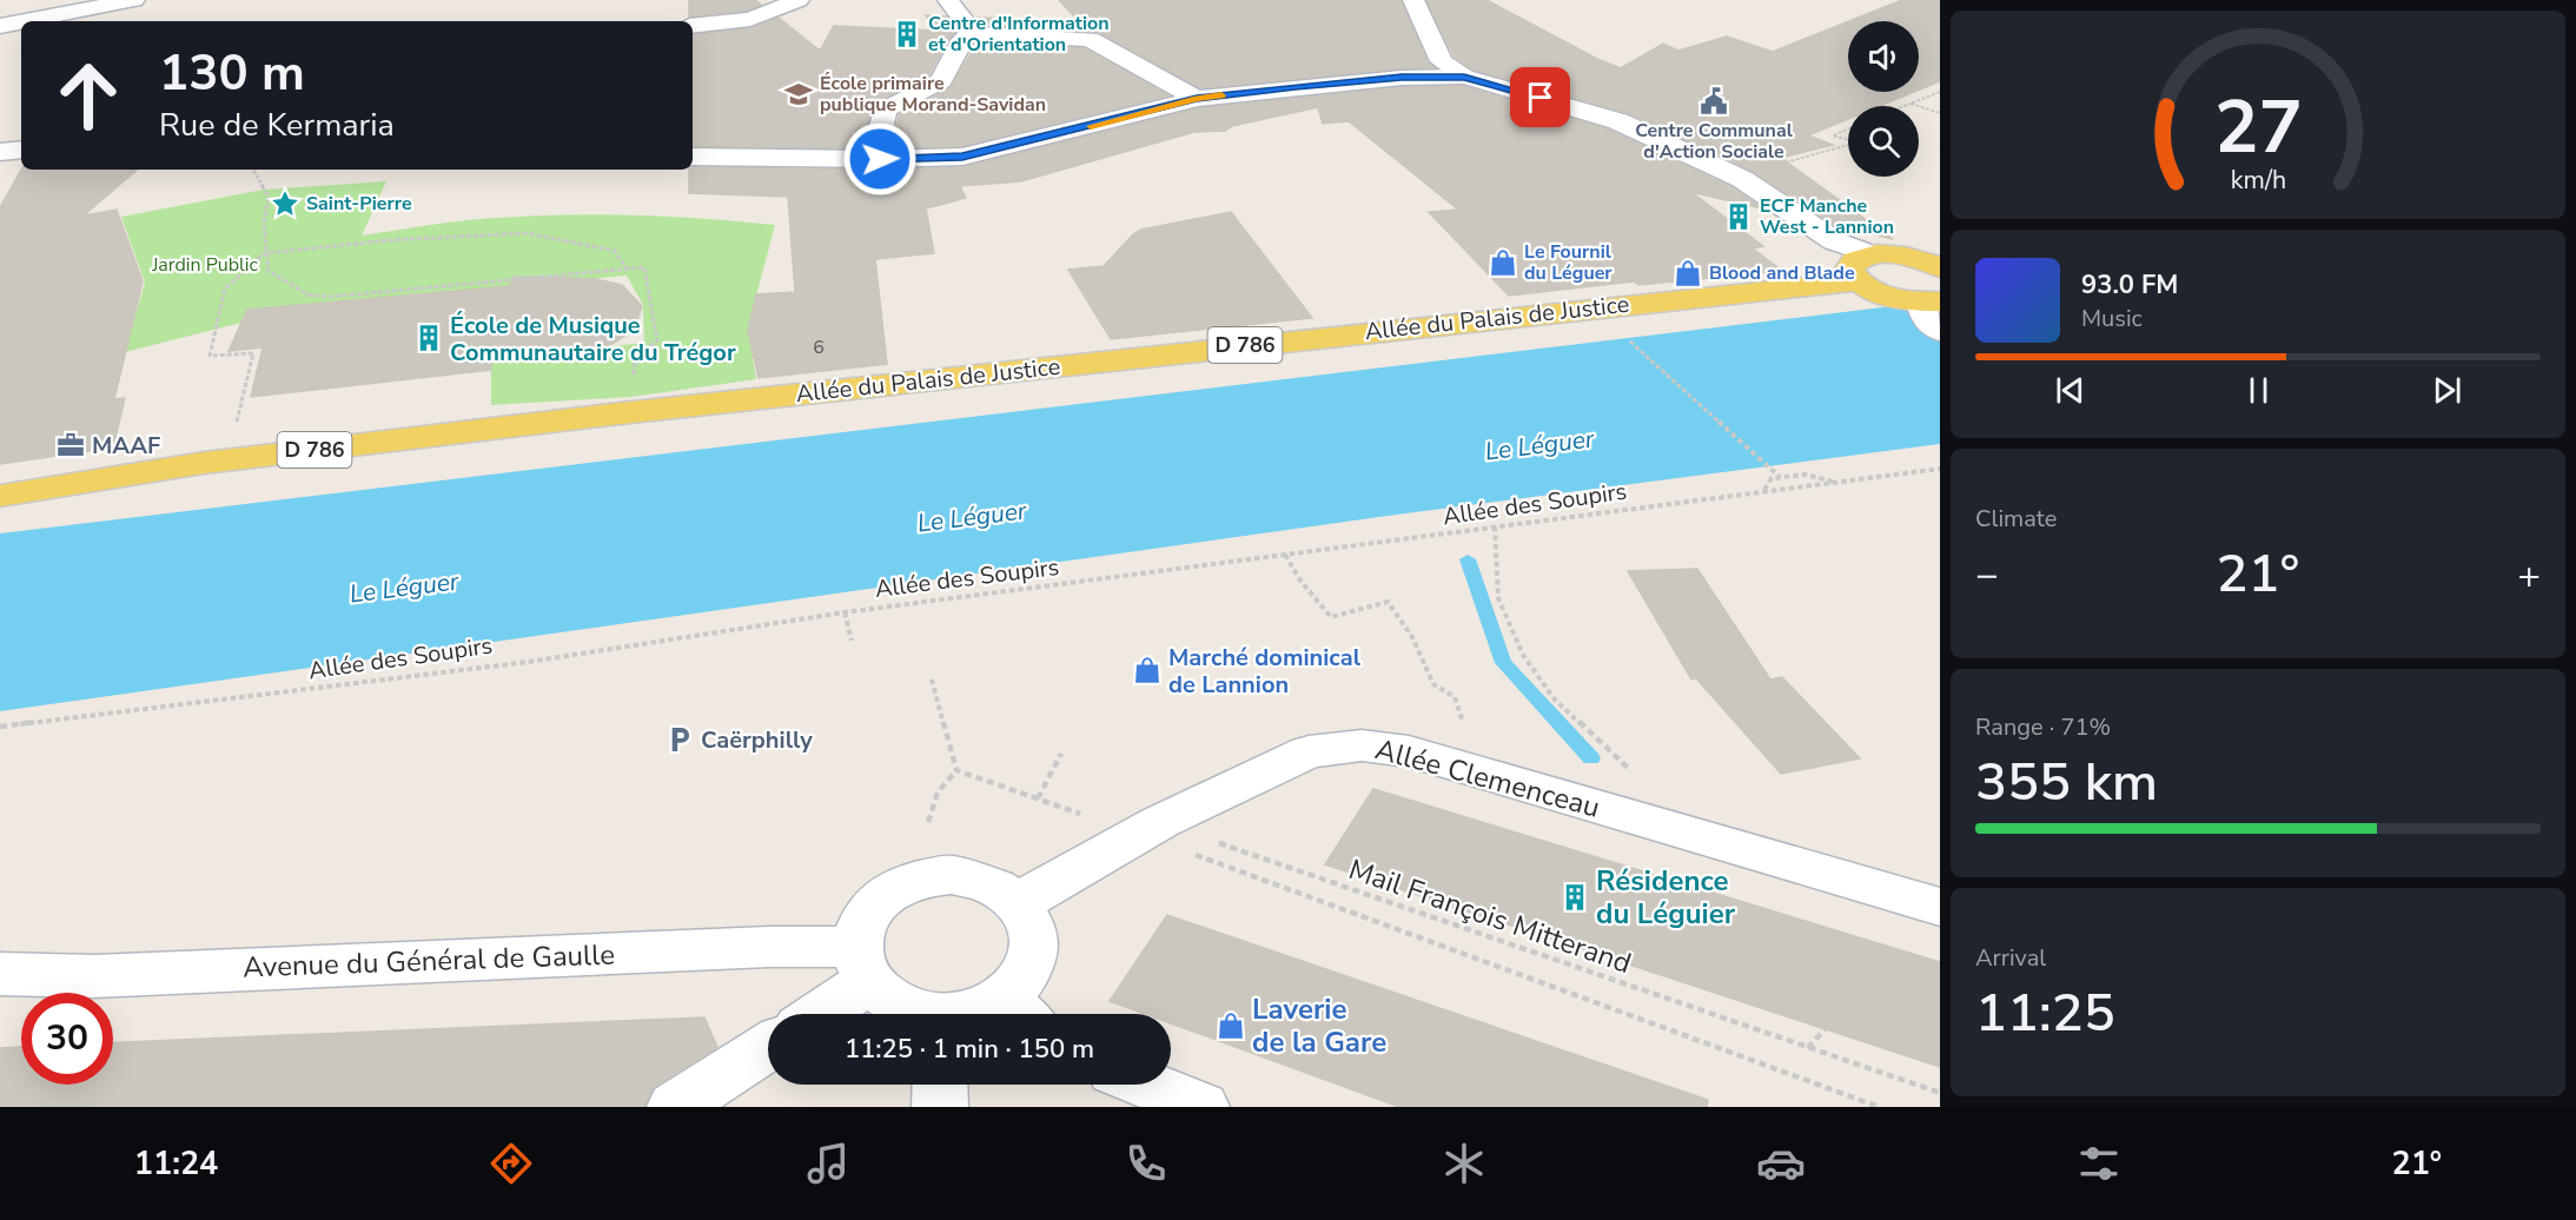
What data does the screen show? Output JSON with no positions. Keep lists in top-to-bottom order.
{
  "streets": {
    "main road": ["Allée du Palais de Justice", "D 786"],
    "street": ["Allée Clemenceau", "Avenue du Général de Gaulle"],
    "path": ["Allée des Soupirs", "Mail François Mitterand"]
  },
  "crossings": [
    ["Allée Clemenceau", "Mail François Mitterand"]
  ],
  "water": ["Le Léguer"],
  "parks": ["Jardin Public"],
  "places": {
    "building": [
      "Centre d'Information et d'Orientation",
      "ECF Manche West - Lannion",
      "École de Musique Communautaire du Trégor",
      "Résidence du Léguier"
    ],
    "school or university": ["École primaire publique Morand-Savidan"],
    "public building": ["Centre Communal d'Action Sociale"],
    "place": ["Saint-Pierre"],
    "shop": [
      "Le Fournil du Léguer",
      "Blood and Blade",
      "Marché dominical de Lannion",
      "Laverie de la Gare"
    ],
    "office": ["MAAF"],
    "parking": ["Caërphilly"]
  },
  "house_numbers": ["6"],
  "page": {
    "turn": ["130 m", "Rue de Kermaria"],
    "song": ["93.0 FM", "Music"],
    "tile": [
      "Climate",
      ["Range · 71%", "355 km"],
      ["Arrival", "11:25"]
    ],
    "heat": ["−", "21°", "+"],
    "limit": "30",
    "trip": "11:25 · 1 min · 150 m",
    "tabs": ["11:24", "21°"],
    "gauge": ["27", "km/h"]
  }
}
